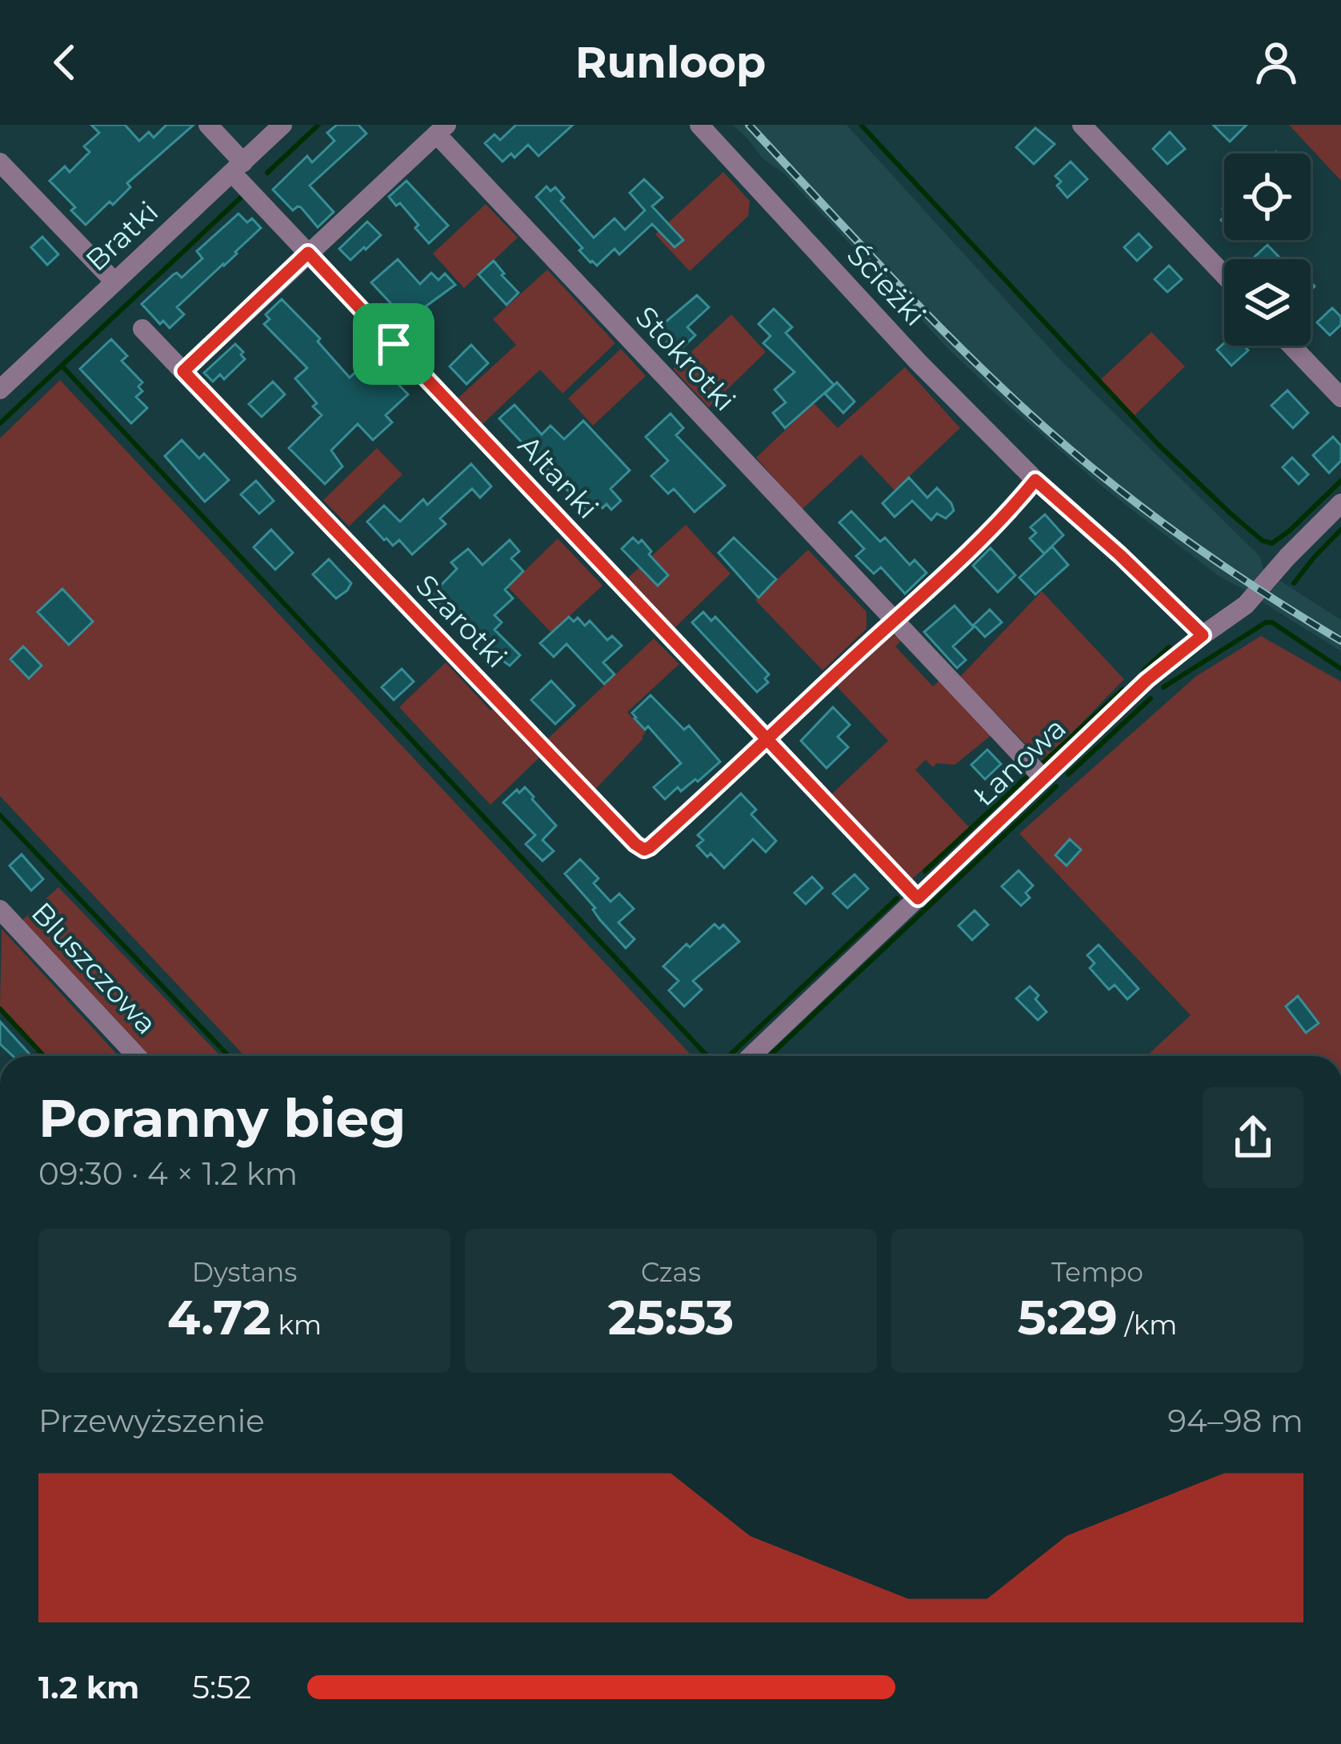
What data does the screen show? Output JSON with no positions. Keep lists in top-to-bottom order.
{
  "streets": {
    "street": [
      "Bratki",
      "Ścieżki",
      "Stokrotki",
      "Altanki",
      "Szarotki",
      "Łanowa",
      "Bluszczowa"
    ]
  },
  "crossings": [
    ["Bratki", "Altanki"],
    ["Ścieżki", "Łanowa"],
    ["Stokrotki", "Altanki"],
    ["Stokrotki", "Łanowa"],
    ["Altanki", "Szarotki"],
    ["Altanki", "Łanowa"]
  ],
  "page": {
    "header": "Runloop",
    "heading": ["Poranny bieg", "09:30 · 4 × 1.2 km"],
    "stats": [
      ["Dystans", "4.72 km"],
      ["Czas", "25:53"],
      ["Tempo", "5:29 /km"]
    ],
    "chart": ["Przewyższenie", "94–98 m"],
    "list": [
      {
        "name": "1.2 km",
        "note": "5:52"
      }
    ]
  }
}
